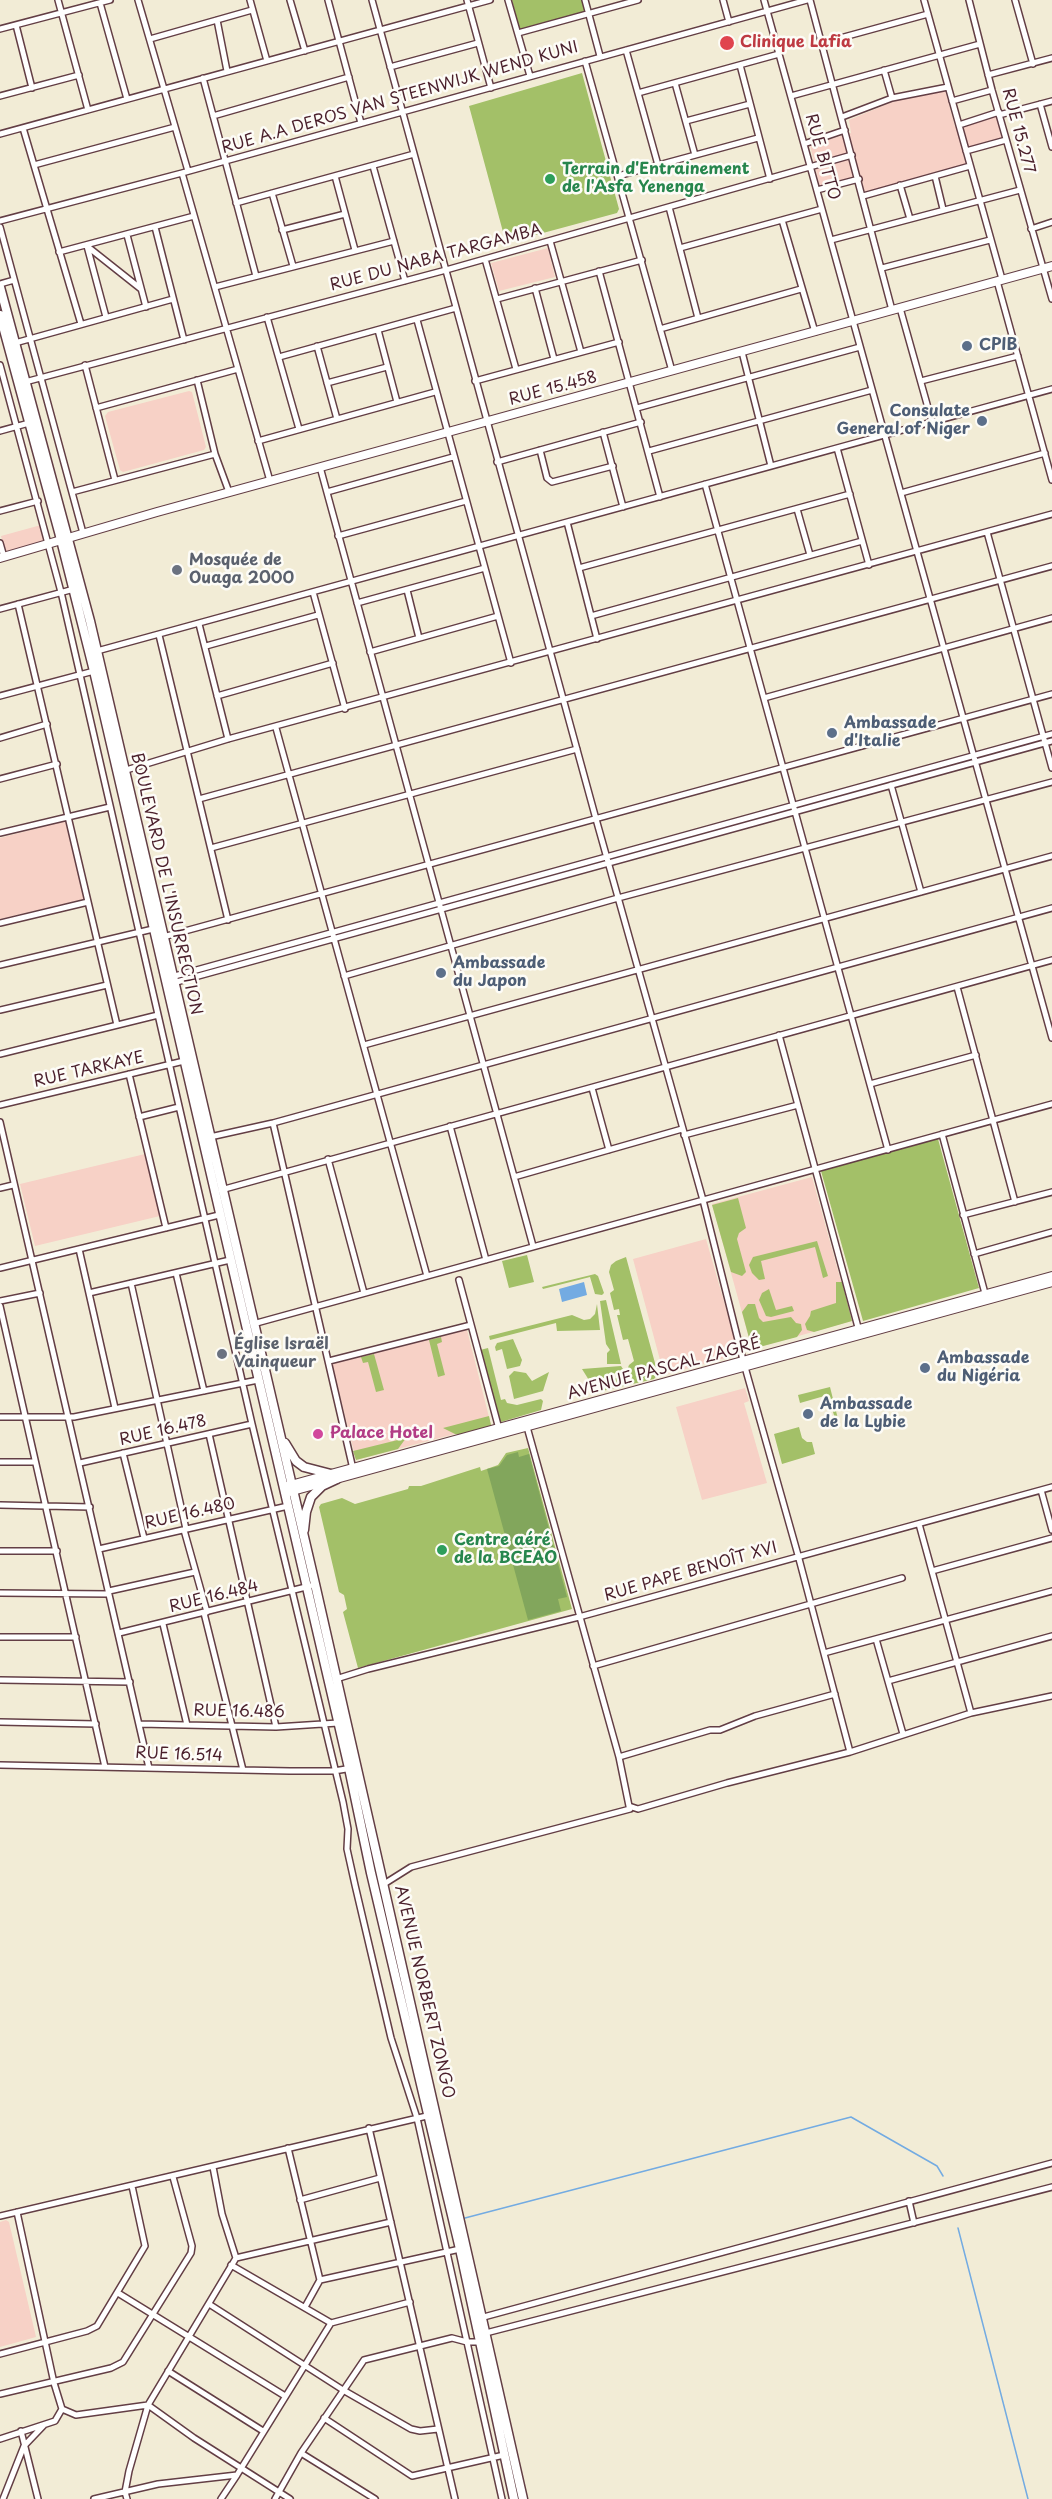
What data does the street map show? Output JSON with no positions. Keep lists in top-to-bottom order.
{
  "streets": {
    "main road": [
      "RUE 15.458",
      "BOULEVARD DE L'INSURRECTION",
      "AVENUE PASCAL ZAGRÉ",
      "AVENUE NORBERT ZONGO"
    ],
    "street": [
      "RUE A.A DEROS VAN STEENWIJK WEND KUNI",
      "RUE 15.277",
      "RUE BITTO",
      "RUE DU NABA TARGAMBA",
      "RUE TARKAYE",
      "RUE 16.478",
      "RUE 16.480",
      "RUE PAPE BENOÎT XVI",
      "RUE 16.484",
      "RUE 16.486",
      "RUE 16.514"
    ]
  },
  "crossings": [
    ["RUE A.A DEROS VAN STEENWIJK WEND KUNI", "RUE BITTO"],
    ["RUE 15.277", "RUE 15.458"],
    ["RUE BITTO", "RUE DU NABA TARGAMBA"],
    ["RUE BITTO", "RUE 15.458"],
    ["RUE DU NABA TARGAMBA", "BOULEVARD DE L'INSURRECTION"],
    ["RUE 15.458", "BOULEVARD DE L'INSURRECTION"],
    ["BOULEVARD DE L'INSURRECTION", "RUE TARKAYE"],
    ["BOULEVARD DE L'INSURRECTION", "AVENUE PASCAL ZAGRÉ"],
    ["BOULEVARD DE L'INSURRECTION", "AVENUE NORBERT ZONGO"],
    ["AVENUE PASCAL ZAGRÉ", "AVENUE NORBERT ZONGO"],
    ["RUE 16.480", "AVENUE NORBERT ZONGO"],
    ["RUE PAPE BENOÎT XVI", "AVENUE NORBERT ZONGO"],
    ["RUE 16.484", "AVENUE NORBERT ZONGO"],
    ["RUE 16.486", "AVENUE NORBERT ZONGO"],
    ["RUE 16.514", "AVENUE NORBERT ZONGO"]
  ],
  "places": [
    "Clinique Lafia",
    "Terrain d'Entrainement de l'Asfa Yenenga",
    "CPIB",
    "Consulate General of Niger",
    "Mosquée de Ouaga 2000",
    "Ambassade d'Italie",
    "Ambassade du Japon",
    "Église Israël Vainqueur",
    "Ambassade du Nigéria",
    "Ambassade de la Lybie",
    "Palace Hotel",
    "Centre aéré de la BCEAO"
  ]
}
